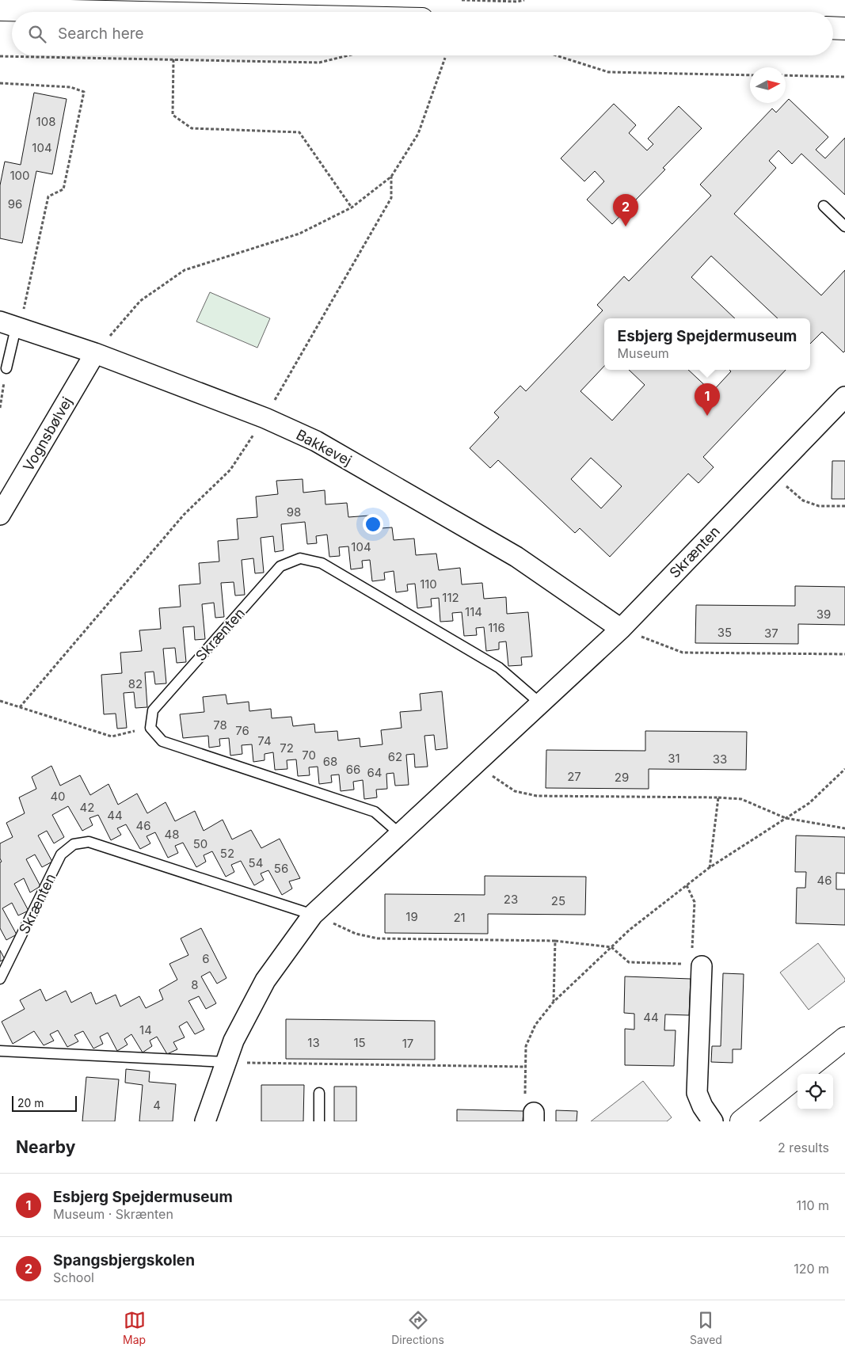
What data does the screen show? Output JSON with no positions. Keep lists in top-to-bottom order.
{
  "streets": {
    "street": ["Vognsbølvej", "Bakkevej", "Skrænten"]
  },
  "crossings": [
    ["Vognsbølvej", "Bakkevej"],
    ["Bakkevej", "Skrænten"]
  ],
  "house_numbers": [
    "108",
    "104",
    "100",
    "96",
    "98",
    "104",
    "110",
    "112",
    "114",
    "39",
    "116",
    "35",
    "37",
    "82",
    "78",
    "76",
    "74",
    "72",
    "70",
    "62",
    "31",
    "33",
    "68",
    "66",
    "64",
    "27",
    "29",
    "40",
    "42",
    "44",
    "46",
    "48",
    "50",
    "52",
    "54",
    "56",
    "46",
    "23",
    "25",
    "19",
    "21",
    "6",
    "8",
    "44",
    "14",
    "13",
    "15",
    "17",
    "4"
  ],
  "scale_bar": "20 m",
  "north": "right",
  "page": {
    "search": "Search here",
    "pins": ["2", "1"],
    "popup": ["Esbjerg Spejdermuseum", "Museum"],
    "scale": "20 m",
    "heading": ["Nearby", "2 results"],
    "list": [
      {
        "mark": "1",
        "name": "Esbjerg Spejdermuseum",
        "note": "Museum · Skrænten",
        "value": "110 m"
      },
      {
        "mark": "2",
        "name": "Spangsbjergskolen",
        "note": "School",
        "value": "120 m"
      }
    ],
    "nav": ["Map", "Directions", "Saved"]
  }
}
